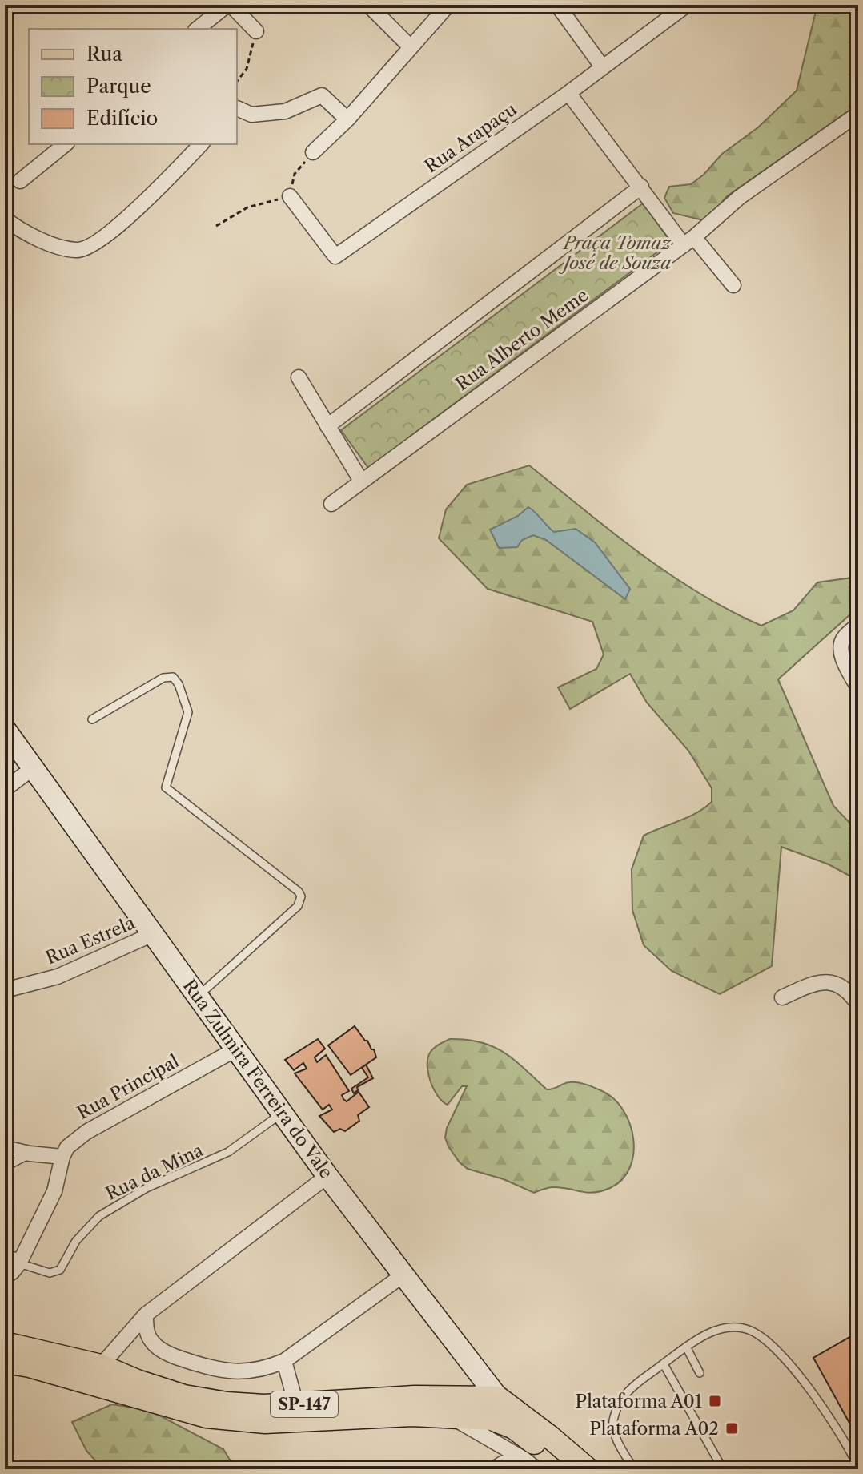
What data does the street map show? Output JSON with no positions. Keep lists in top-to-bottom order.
{
  "streets": {
    "main road": ["SP-147"],
    "street": [
      "Rua Arapaçu",
      "Rua Alberto Meme",
      "Rua Estrela",
      "Rua Zulmira Ferreira do Vale",
      "Rua Principal"
    ],
    "lane": ["Rua da Mina"]
  },
  "crossings": [
    ["Rua Estrela", "Rua Zulmira Ferreira do Vale"],
    ["Rua Zulmira Ferreira do Vale", "Rua Principal"],
    ["Rua Zulmira Ferreira do Vale", "Rua da Mina"],
    ["Rua Zulmira Ferreira do Vale", "SP-147"],
    ["Rua Principal", "Rua da Mina"]
  ],
  "parks": ["Praça Tomaz José de Souza"],
  "places": {
    "transit": ["Plataforma A01", "Plataforma A02"]
  },
  "legend": ["Rua", "Parque", "Edifício"]
}
